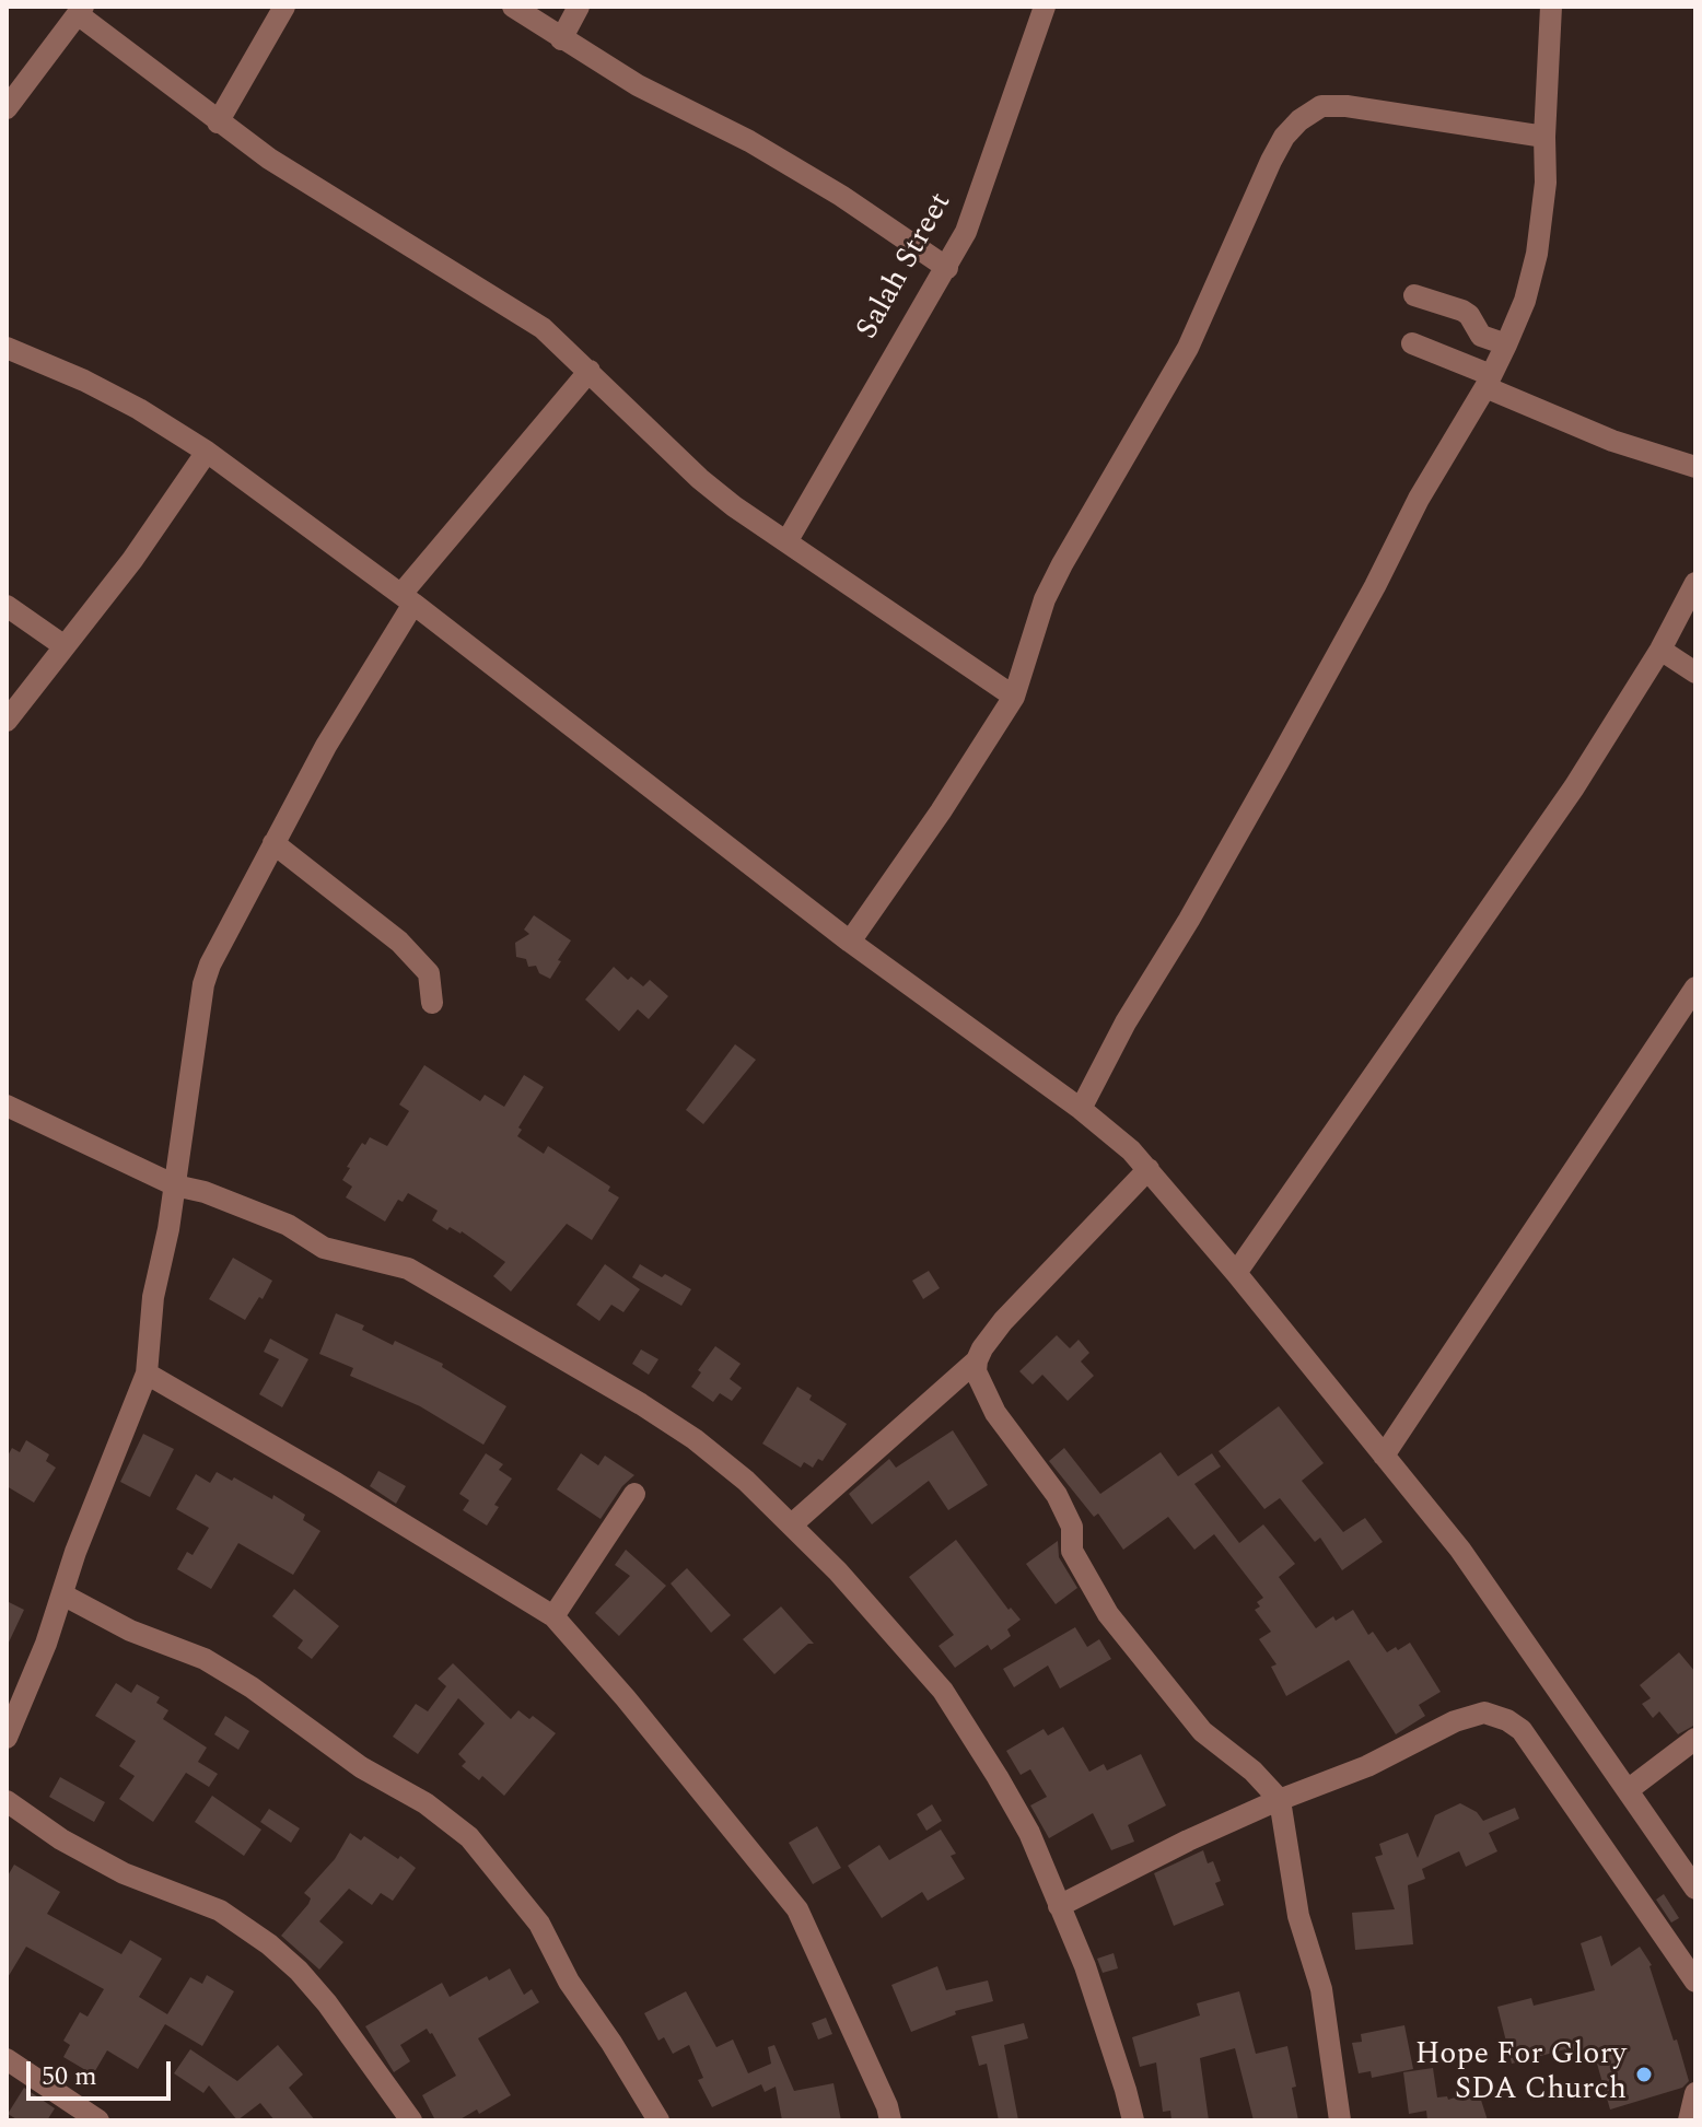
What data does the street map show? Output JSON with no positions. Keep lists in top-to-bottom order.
{
  "streets": {
    "street": ["Salah Street"]
  },
  "places": ["Hope For Glory SDA Church"],
  "scale_bar": "50 m"
}
